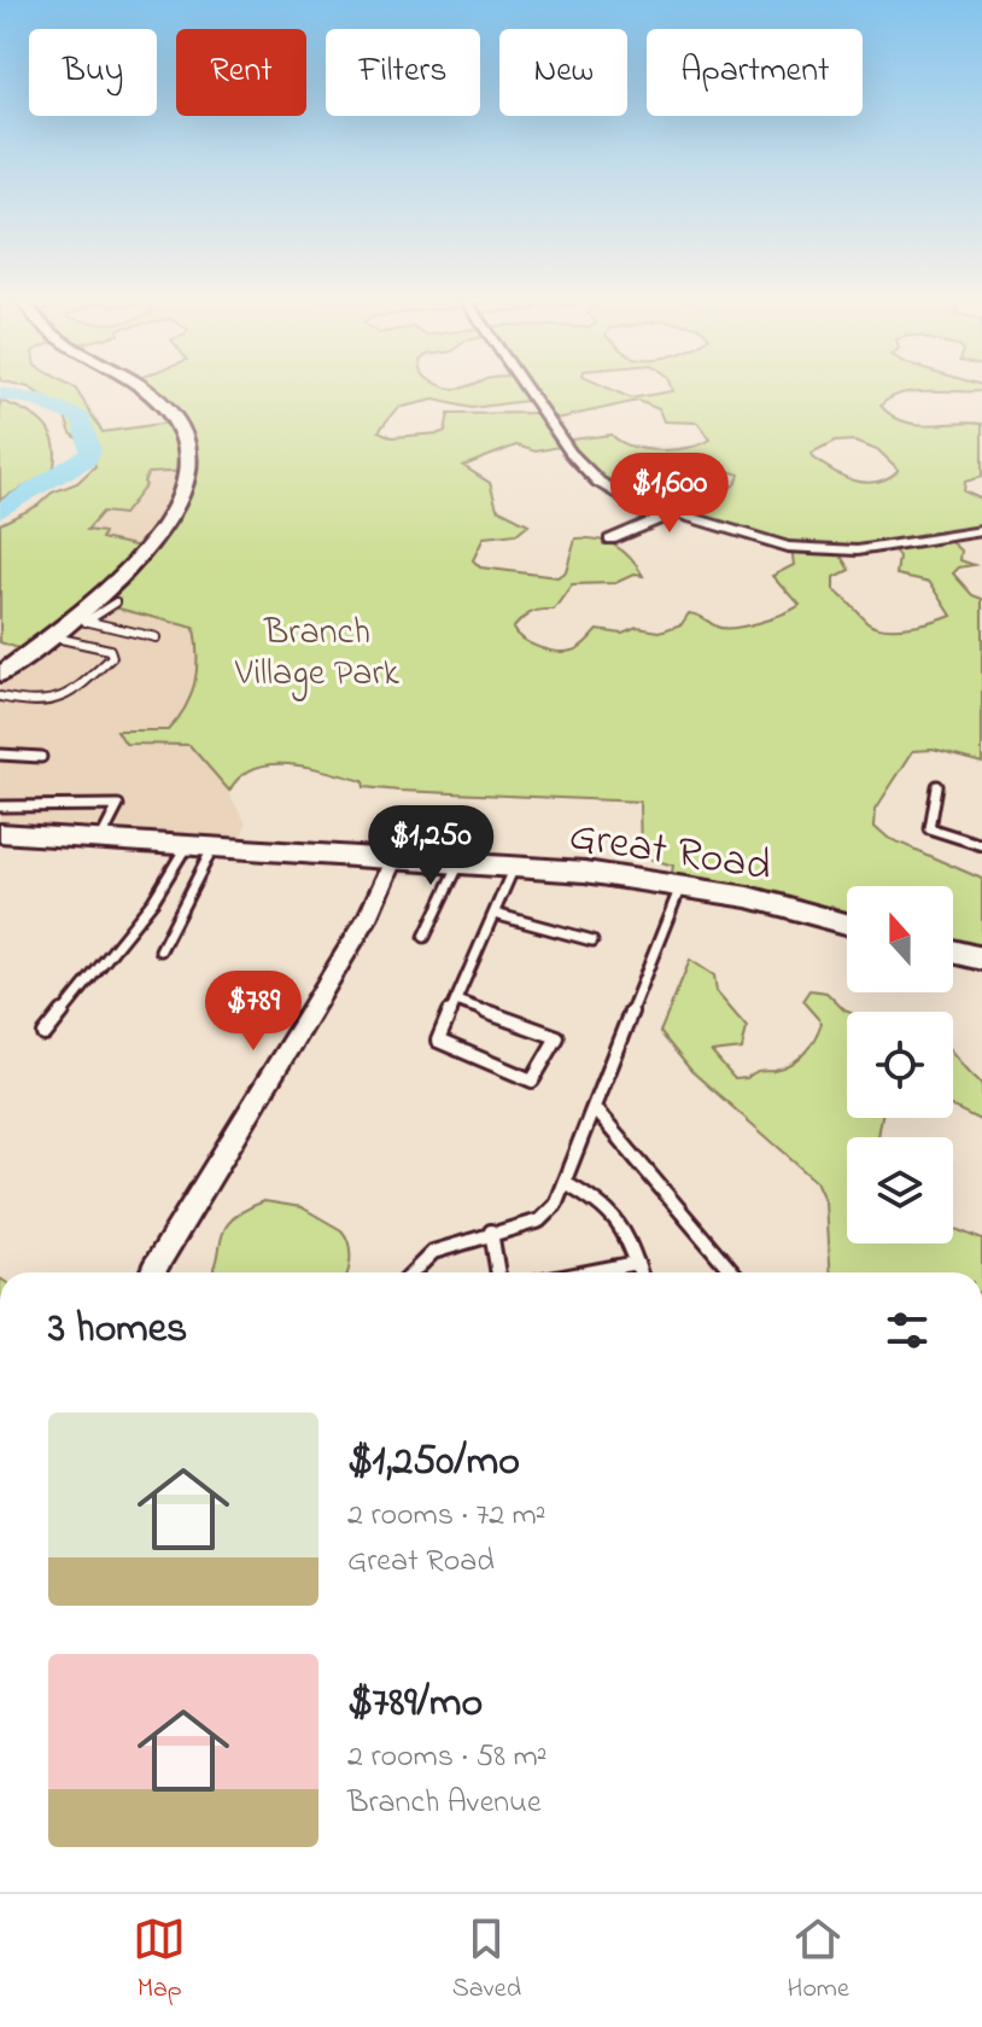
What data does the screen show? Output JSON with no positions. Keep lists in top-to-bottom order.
{
  "streets": {
    "main road": ["Great Road"]
  },
  "parks": ["Branch Village Park"],
  "north": "top",
  "page": {
    "chip": [
      "Buy",
      "Rent",
      "Filters",
      "New",
      "Apartment"
    ],
    "price": ["$1,600", "$1,250", "$789"],
    "heading": "3 homes",
    "list": [
      {
        "name": "$1,250/mo",
        "note": "2 rooms · 72 m² · Great Road"
      },
      {
        "name": "$789/mo",
        "note": "2 rooms · 58 m² · Branch Avenue"
      }
    ],
    "tabs": ["Map", "Saved", "Home"]
  }
}
